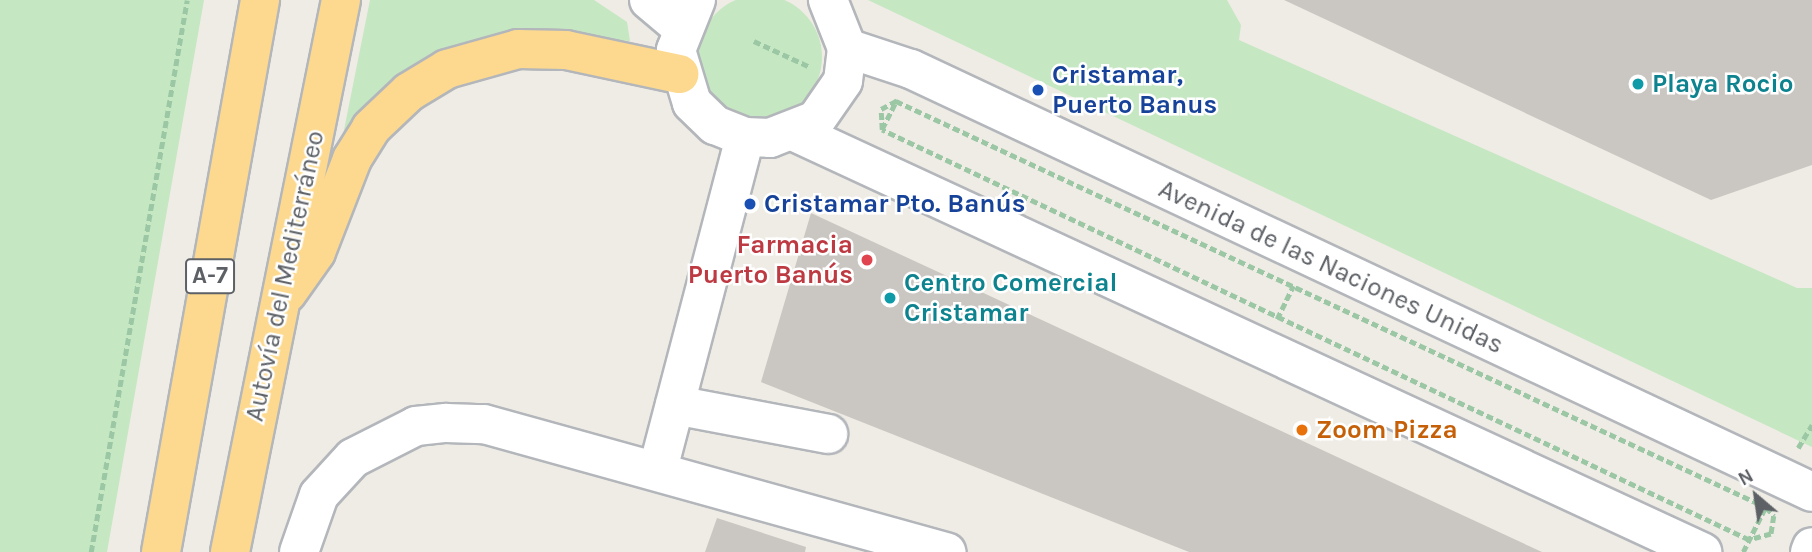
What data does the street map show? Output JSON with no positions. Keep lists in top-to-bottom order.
{
  "streets": {
    "highway": ["A-7", "Autovía del Mediterráneo"],
    "street": ["Avenida de las Naciones Unidas"]
  },
  "places": [
    "Playa Rocio",
    "Cristamar, Puerto Banus",
    "Cristamar Pto. Banús",
    "Farmacia Puerto Banús",
    "Centro Comercial Cristamar",
    "Zoom Pizza"
  ],
  "north": "top left"
}
